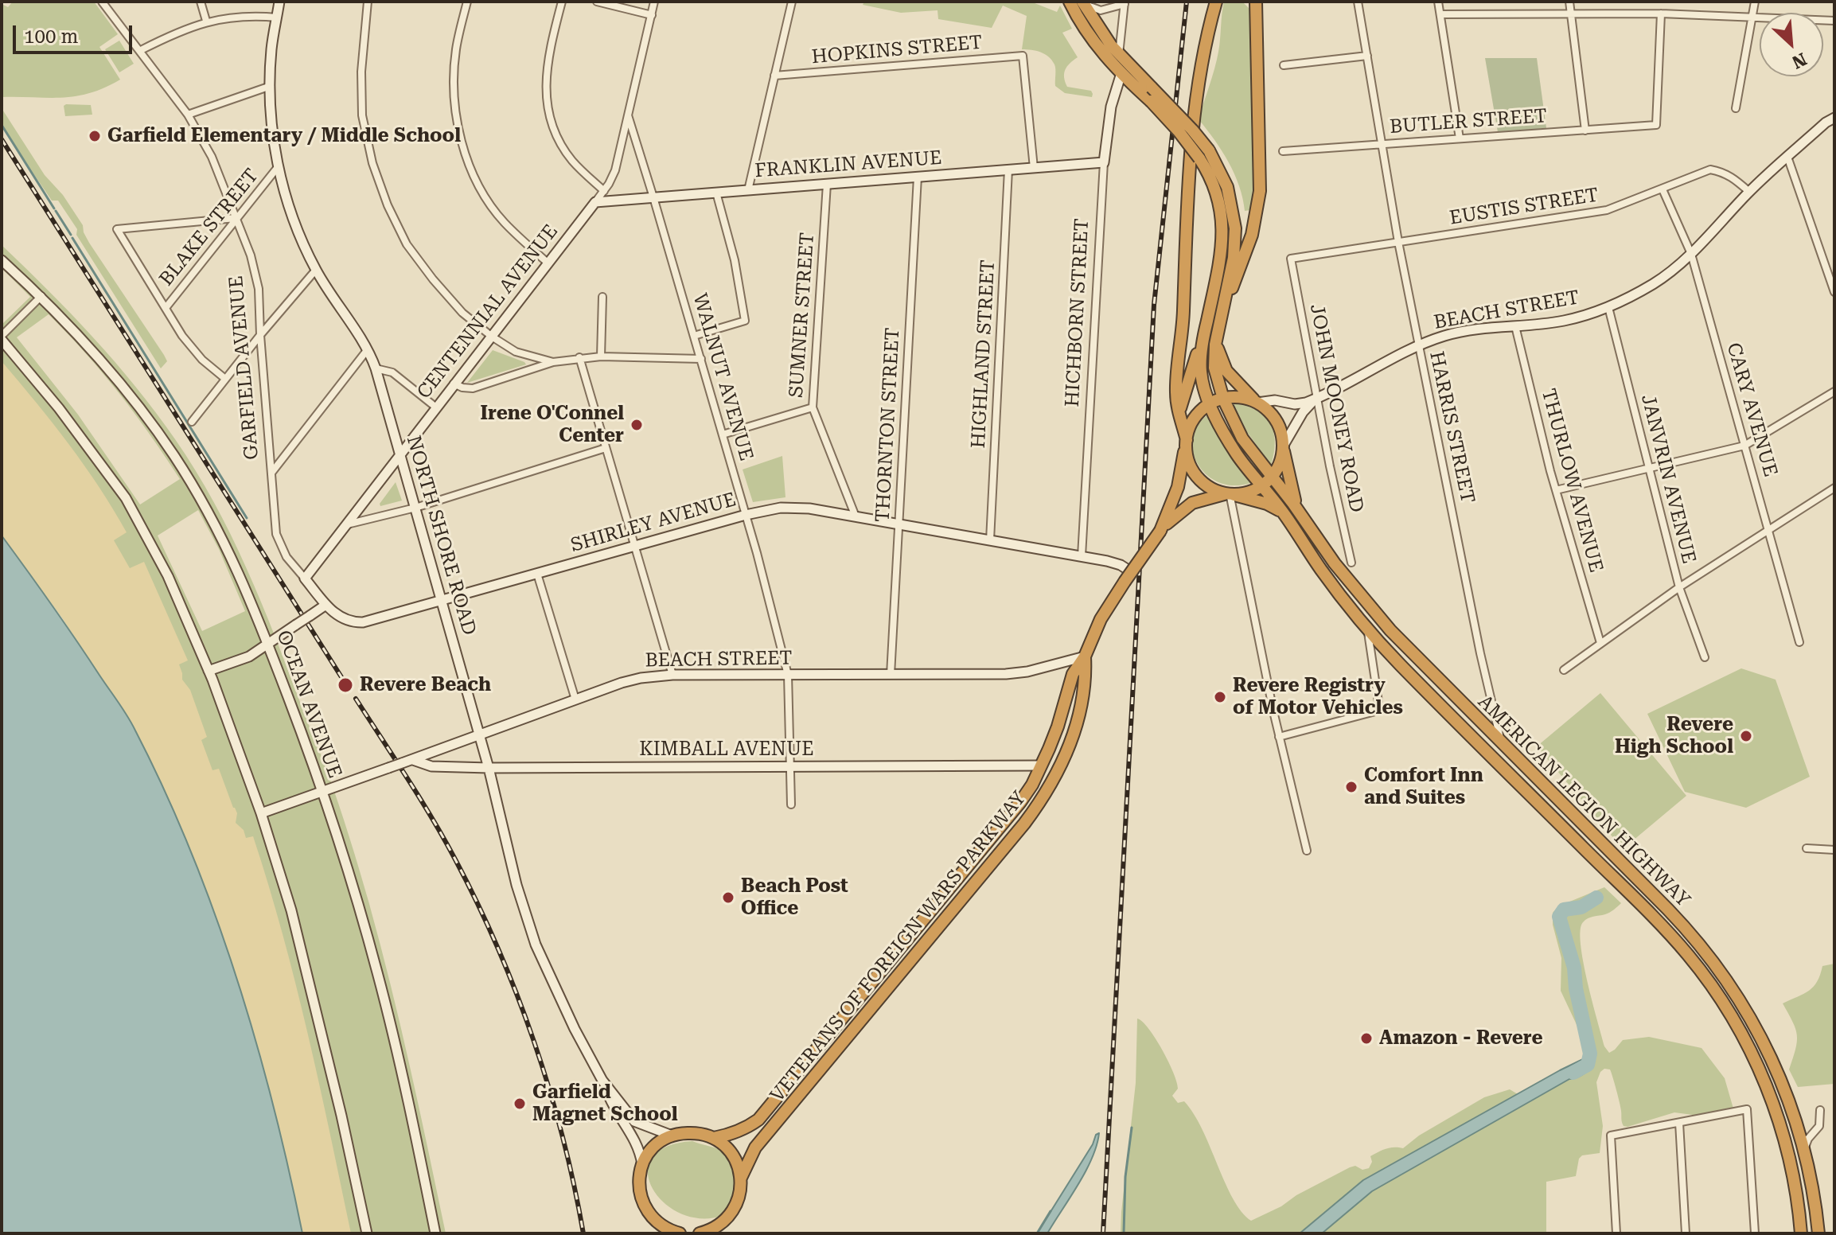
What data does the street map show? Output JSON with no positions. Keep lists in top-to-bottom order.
{
  "streets": {
    "highway": ["AMERICAN LEGION HIGHWAY", "VETERANS OF FOREIGN WARS PARKWAY"],
    "main road": [
      "FRANKLIN AVENUE",
      "BEACH STREET",
      "CENTENNIAL AVENUE",
      "HICHBORN STREET",
      "GARFIELD AVENUE",
      "SHIRLEY AVENUE",
      "NORTH SHORE ROAD",
      "OCEAN AVENUE",
      "KIMBALL AVENUE"
    ],
    "street": [
      "HOPKINS STREET",
      "BUTLER STREET",
      "EUSTIS STREET",
      "BLAKE STREET",
      "SUMNER STREET",
      "HIGHLAND STREET",
      "WALNUT AVENUE",
      "JOHN MOONEY ROAD",
      "CARY AVENUE",
      "THORNTON STREET",
      "HARRIS STREET",
      "JANVRIN AVENUE",
      "THURLOW AVENUE"
    ]
  },
  "crossings": [
    ["HOPKINS STREET", "FRANKLIN AVENUE"],
    ["BUTLER STREET", "HARRIS STREET"],
    ["FRANKLIN AVENUE", "CENTENNIAL AVENUE"],
    ["FRANKLIN AVENUE", "HICHBORN STREET"],
    ["FRANKLIN AVENUE", "SUMNER STREET"],
    ["FRANKLIN AVENUE", "HIGHLAND STREET"],
    ["FRANKLIN AVENUE", "WALNUT AVENUE"],
    ["FRANKLIN AVENUE", "THORNTON STREET"],
    ["EUSTIS STREET", "BEACH STREET"],
    ["EUSTIS STREET", "JOHN MOONEY ROAD"],
    ["EUSTIS STREET", "CARY AVENUE"],
    ["EUSTIS STREET", "HARRIS STREET"],
    ["BLAKE STREET", "GARFIELD AVENUE"],
    ["BLAKE STREET", "NORTH SHORE ROAD"],
    ["BEACH STREET", "WALNUT AVENUE"],
    ["BEACH STREET", "JOHN MOONEY ROAD"],
    ["BEACH STREET", "CARY AVENUE"],
    ["BEACH STREET", "THORNTON STREET"],
    ["BEACH STREET", "HARRIS STREET"],
    ["BEACH STREET", "JANVRIN AVENUE"],
    ["BEACH STREET", "THURLOW AVENUE"],
    ["BEACH STREET", "NORTH SHORE ROAD"],
    ["BEACH STREET", "OCEAN AVENUE"],
    ["BEACH STREET", "KIMBALL AVENUE"],
    ["BEACH STREET", "VETERANS OF FOREIGN WARS PARKWAY"],
    ["CENTENNIAL AVENUE", "GARFIELD AVENUE"],
    ["CENTENNIAL AVENUE", "WALNUT AVENUE"],
    ["CENTENNIAL AVENUE", "NORTH SHORE ROAD"],
    ["HICHBORN STREET", "SHIRLEY AVENUE"],
    ["SUMNER STREET", "SHIRLEY AVENUE"],
    ["HIGHLAND STREET", "SHIRLEY AVENUE"],
    ["GARFIELD AVENUE", "SHIRLEY AVENUE"],
    ["WALNUT AVENUE", "SHIRLEY AVENUE"],
    ["WALNUT AVENUE", "KIMBALL AVENUE"],
    ["THORNTON STREET", "SHIRLEY AVENUE"],
    ["HARRIS STREET", "AMERICAN LEGION HIGHWAY"],
    ["SHIRLEY AVENUE", "NORTH SHORE ROAD"],
    ["SHIRLEY AVENUE", "VETERANS OF FOREIGN WARS PARKWAY"],
    ["NORTH SHORE ROAD", "KIMBALL AVENUE"],
    ["KIMBALL AVENUE", "VETERANS OF FOREIGN WARS PARKWAY"],
    ["AMERICAN LEGION HIGHWAY", "VETERANS OF FOREIGN WARS PARKWAY"]
  ],
  "places": [
    "Garfield Elementary / Middle School",
    "Irene O'Connel Center",
    "Revere Beach",
    "Revere Registry of Motor Vehicles",
    "Revere High School",
    "Comfort Inn and Suites",
    "Beach Post Office",
    "Amazon - Revere",
    "Garfield Magnet School"
  ],
  "scale_bar": "100 m",
  "north": "bottom right"
}
